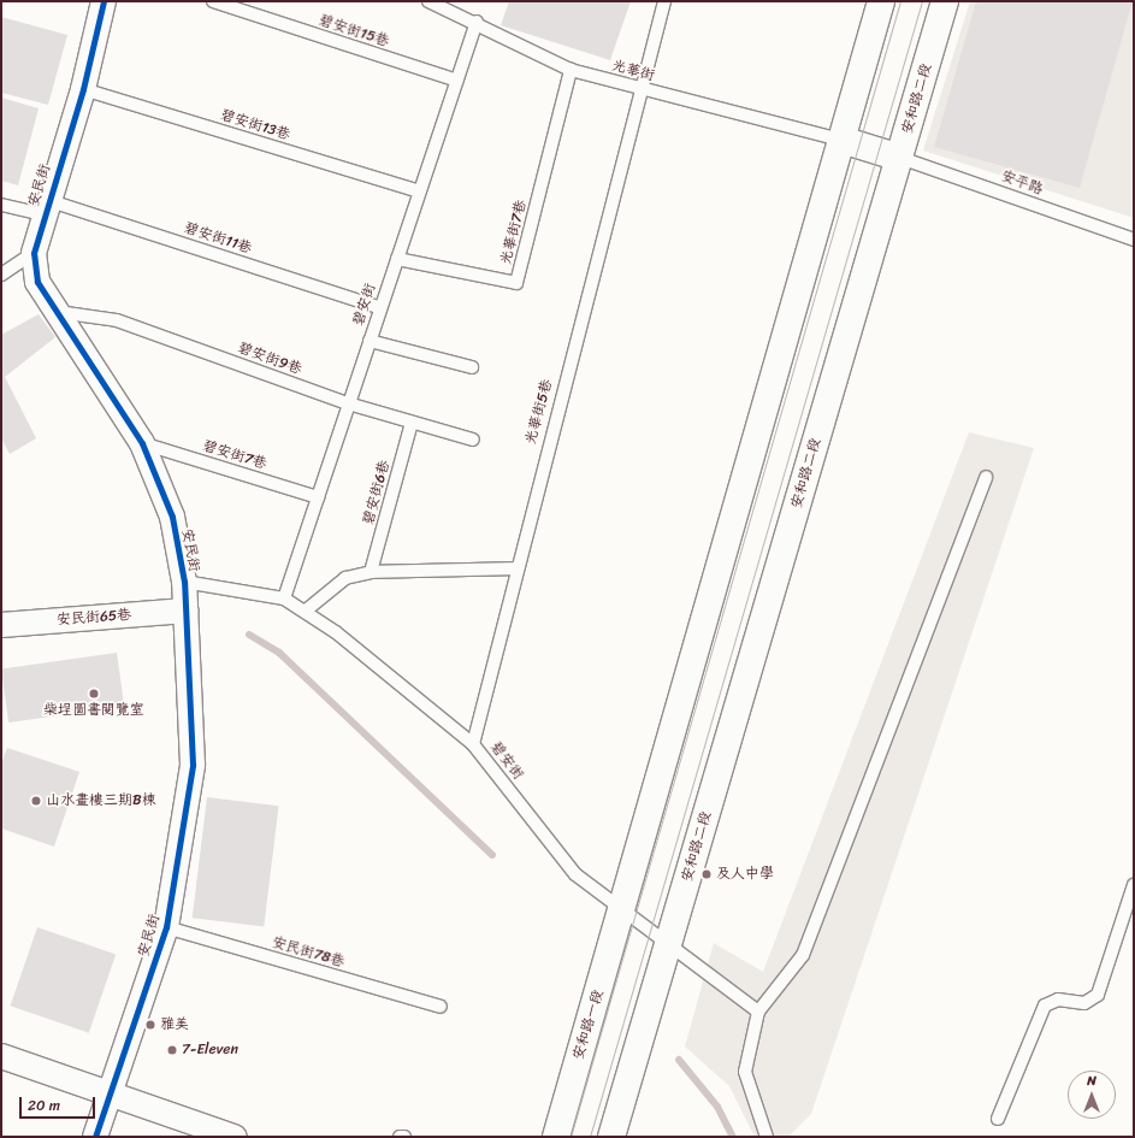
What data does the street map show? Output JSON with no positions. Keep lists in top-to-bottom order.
{
  "streets": {
    "main road": ["安和路二段", "安和路一段"],
    "street": ["安民街", "安民街65巷"],
    "lane": [
      "碧安街15巷",
      "光華街",
      "碧安街13巷",
      "安平路",
      "光華街7巷",
      "碧安街11巷",
      "碧安街",
      "碧安街9巷",
      "光華街5巷",
      "碧安街7巷",
      "碧安街6巷",
      "安民街78巷"
    ]
  },
  "crossings": [
    ["碧安街15巷", "碧安街"],
    ["光華街", "光華街7巷"],
    ["光華街", "碧安街"],
    ["光華街", "光華街5巷"],
    ["安和路二段", "安平路"],
    ["安和路二段", "碧安街"],
    ["碧安街13巷", "安民街"],
    ["碧安街13巷", "碧安街"],
    ["安民街", "碧安街11巷"],
    ["安民街", "碧安街"],
    ["安民街", "碧安街9巷"],
    ["安民街", "碧安街7巷"],
    ["安民街", "安民街65巷"],
    ["安民街", "安民街78巷"],
    ["光華街7巷", "碧安街"],
    ["碧安街11巷", "碧安街"],
    ["碧安街", "碧安街9巷"],
    ["碧安街", "光華街5巷"],
    ["碧安街", "碧安街7巷"],
    ["碧安街", "安和路一段"],
    ["碧安街9巷", "碧安街6巷"]
  ],
  "places": [
    "柴埕圖書閱覽室",
    "山水畫樓三期B棟",
    "及人中學",
    "雅美",
    "7-Eleven"
  ],
  "scale_bar": "20 m",
  "north": "top"
}
